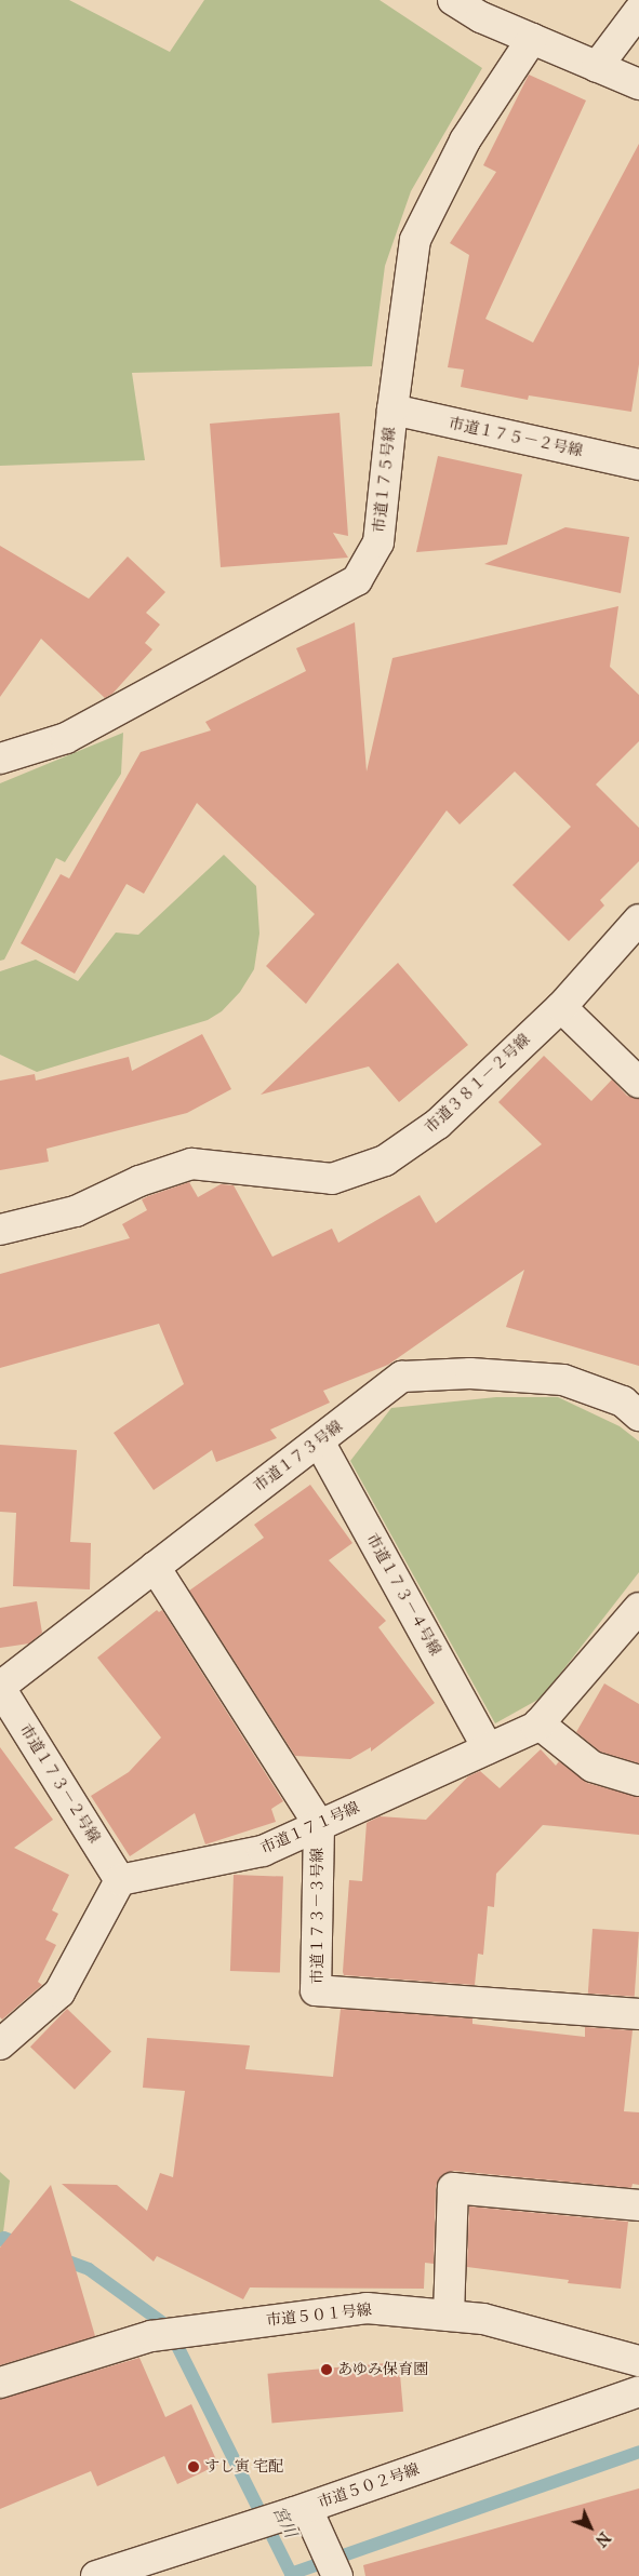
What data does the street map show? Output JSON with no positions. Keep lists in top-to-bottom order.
{
  "streets": {
    "street": [
      "市道１７５－２号線",
      "市道１７５号線",
      "市道３８１－２号線",
      "市道１７３号線",
      "市道１７３－４号線",
      "市道１７３－２号線",
      "市道１７１号線",
      "市道１７３－３号線",
      "市道５０１号線",
      "市道５０２号線"
    ]
  },
  "crossings": [
    ["市道１７５－２号線", "市道１７５号線"],
    ["市道１７３号線", "市道１７３－４号線"],
    ["市道１７３号線", "市道１７３－２号線"],
    ["市道１７３－４号線", "市道１７１号線"],
    ["市道１７３－２号線", "市道１７１号線"],
    ["市道１７１号線", "市道１７３－３号線"]
  ],
  "water": ["宮川"],
  "places": ["あゆみ保育園", "すし寅 宅配"],
  "north": "bottom right"
}
